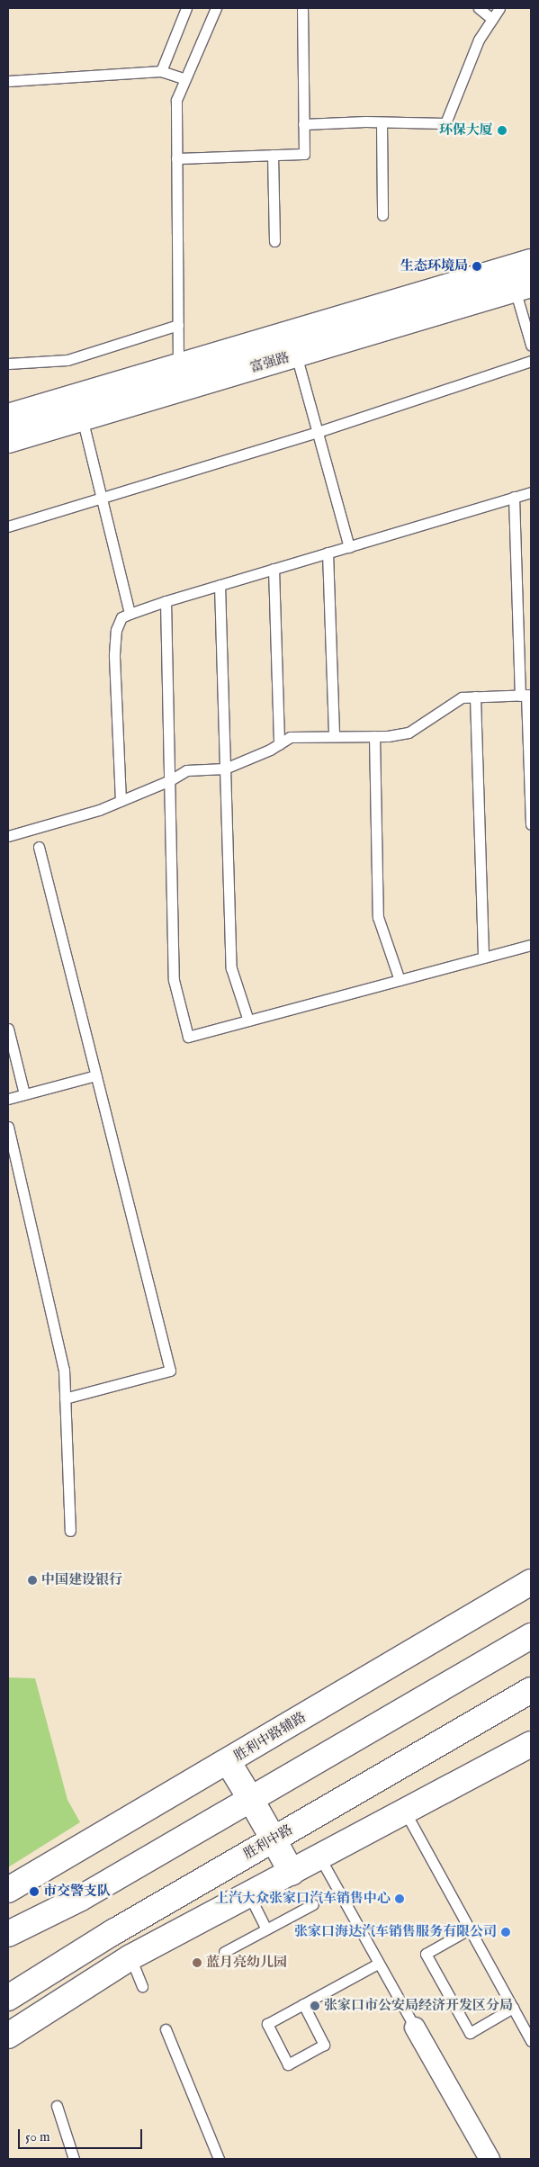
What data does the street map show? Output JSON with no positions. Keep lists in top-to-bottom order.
{
  "streets": {
    "main road": ["富强路", "胜利中路辅路", "胜利中路"]
  },
  "places": [
    "环保大厦",
    "生态环境局",
    "中国建设银行",
    "市交警支队",
    "上汽大众张家口汽车销售中心",
    "张家口海达汽车销售服务有限公司",
    "蓝月亮幼儿园",
    "张家口市公安局经济开发区分局"
  ],
  "scale_bar": "50 m"
}
